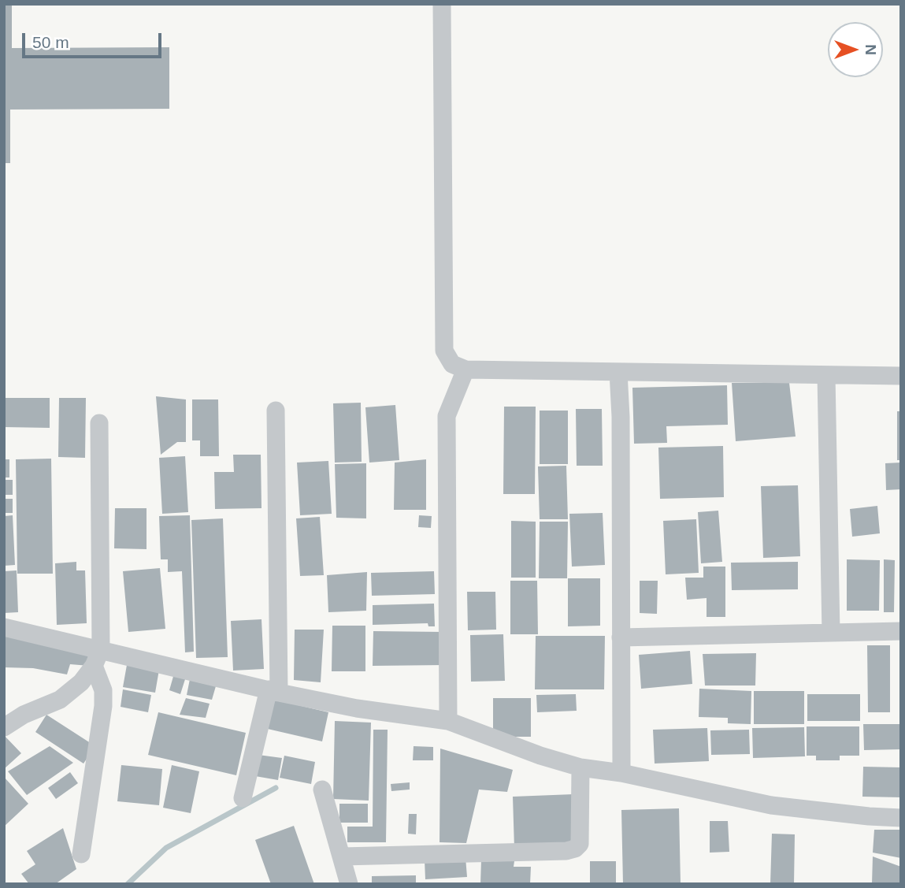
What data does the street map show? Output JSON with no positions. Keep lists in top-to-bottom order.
{
  "scale_bar": "50 m",
  "north": "right"
}
